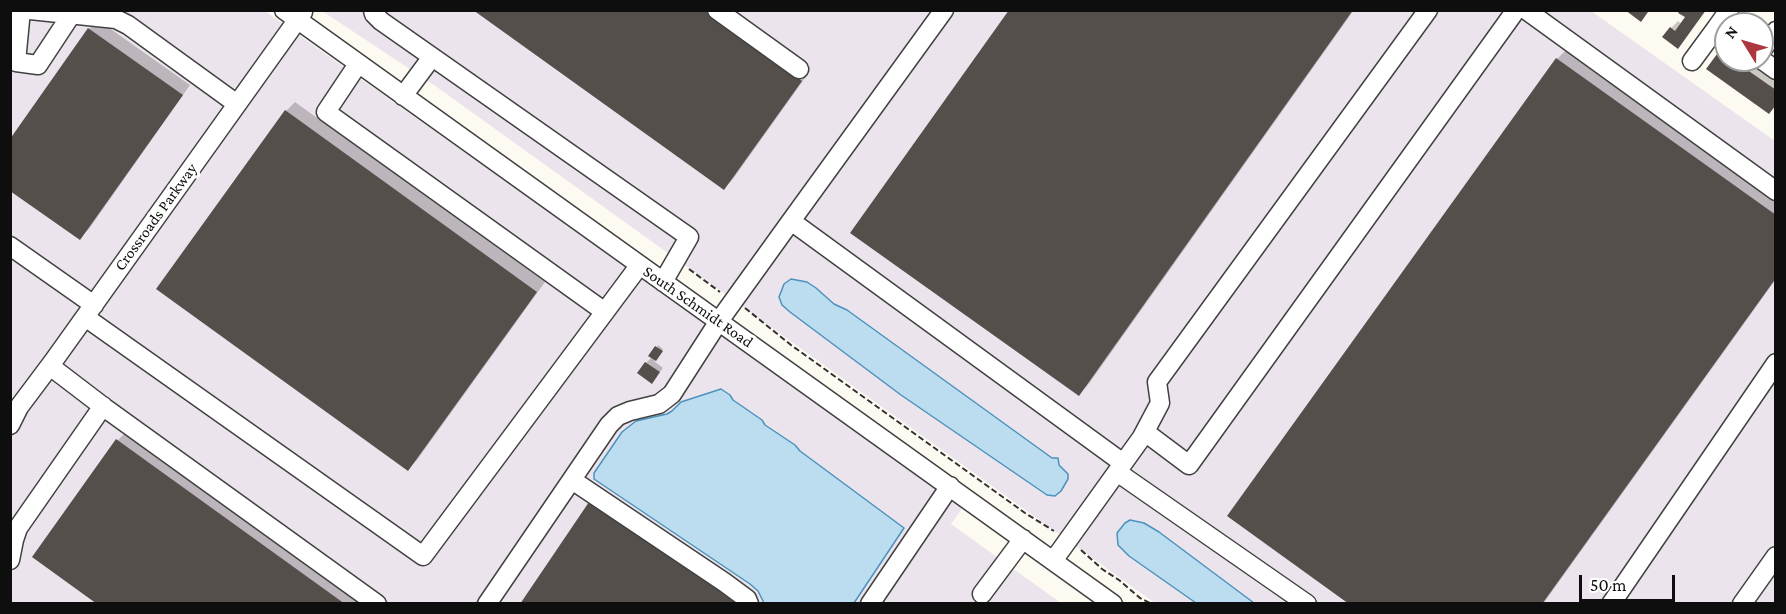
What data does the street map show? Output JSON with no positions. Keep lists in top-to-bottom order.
{
  "streets": {
    "street": ["Crossroads Parkway", "South Schmidt Road"]
  },
  "crossings": [
    ["Crossroads Parkway", "South Schmidt Road"]
  ],
  "scale_bar": "50 m",
  "north": "top left"
}
